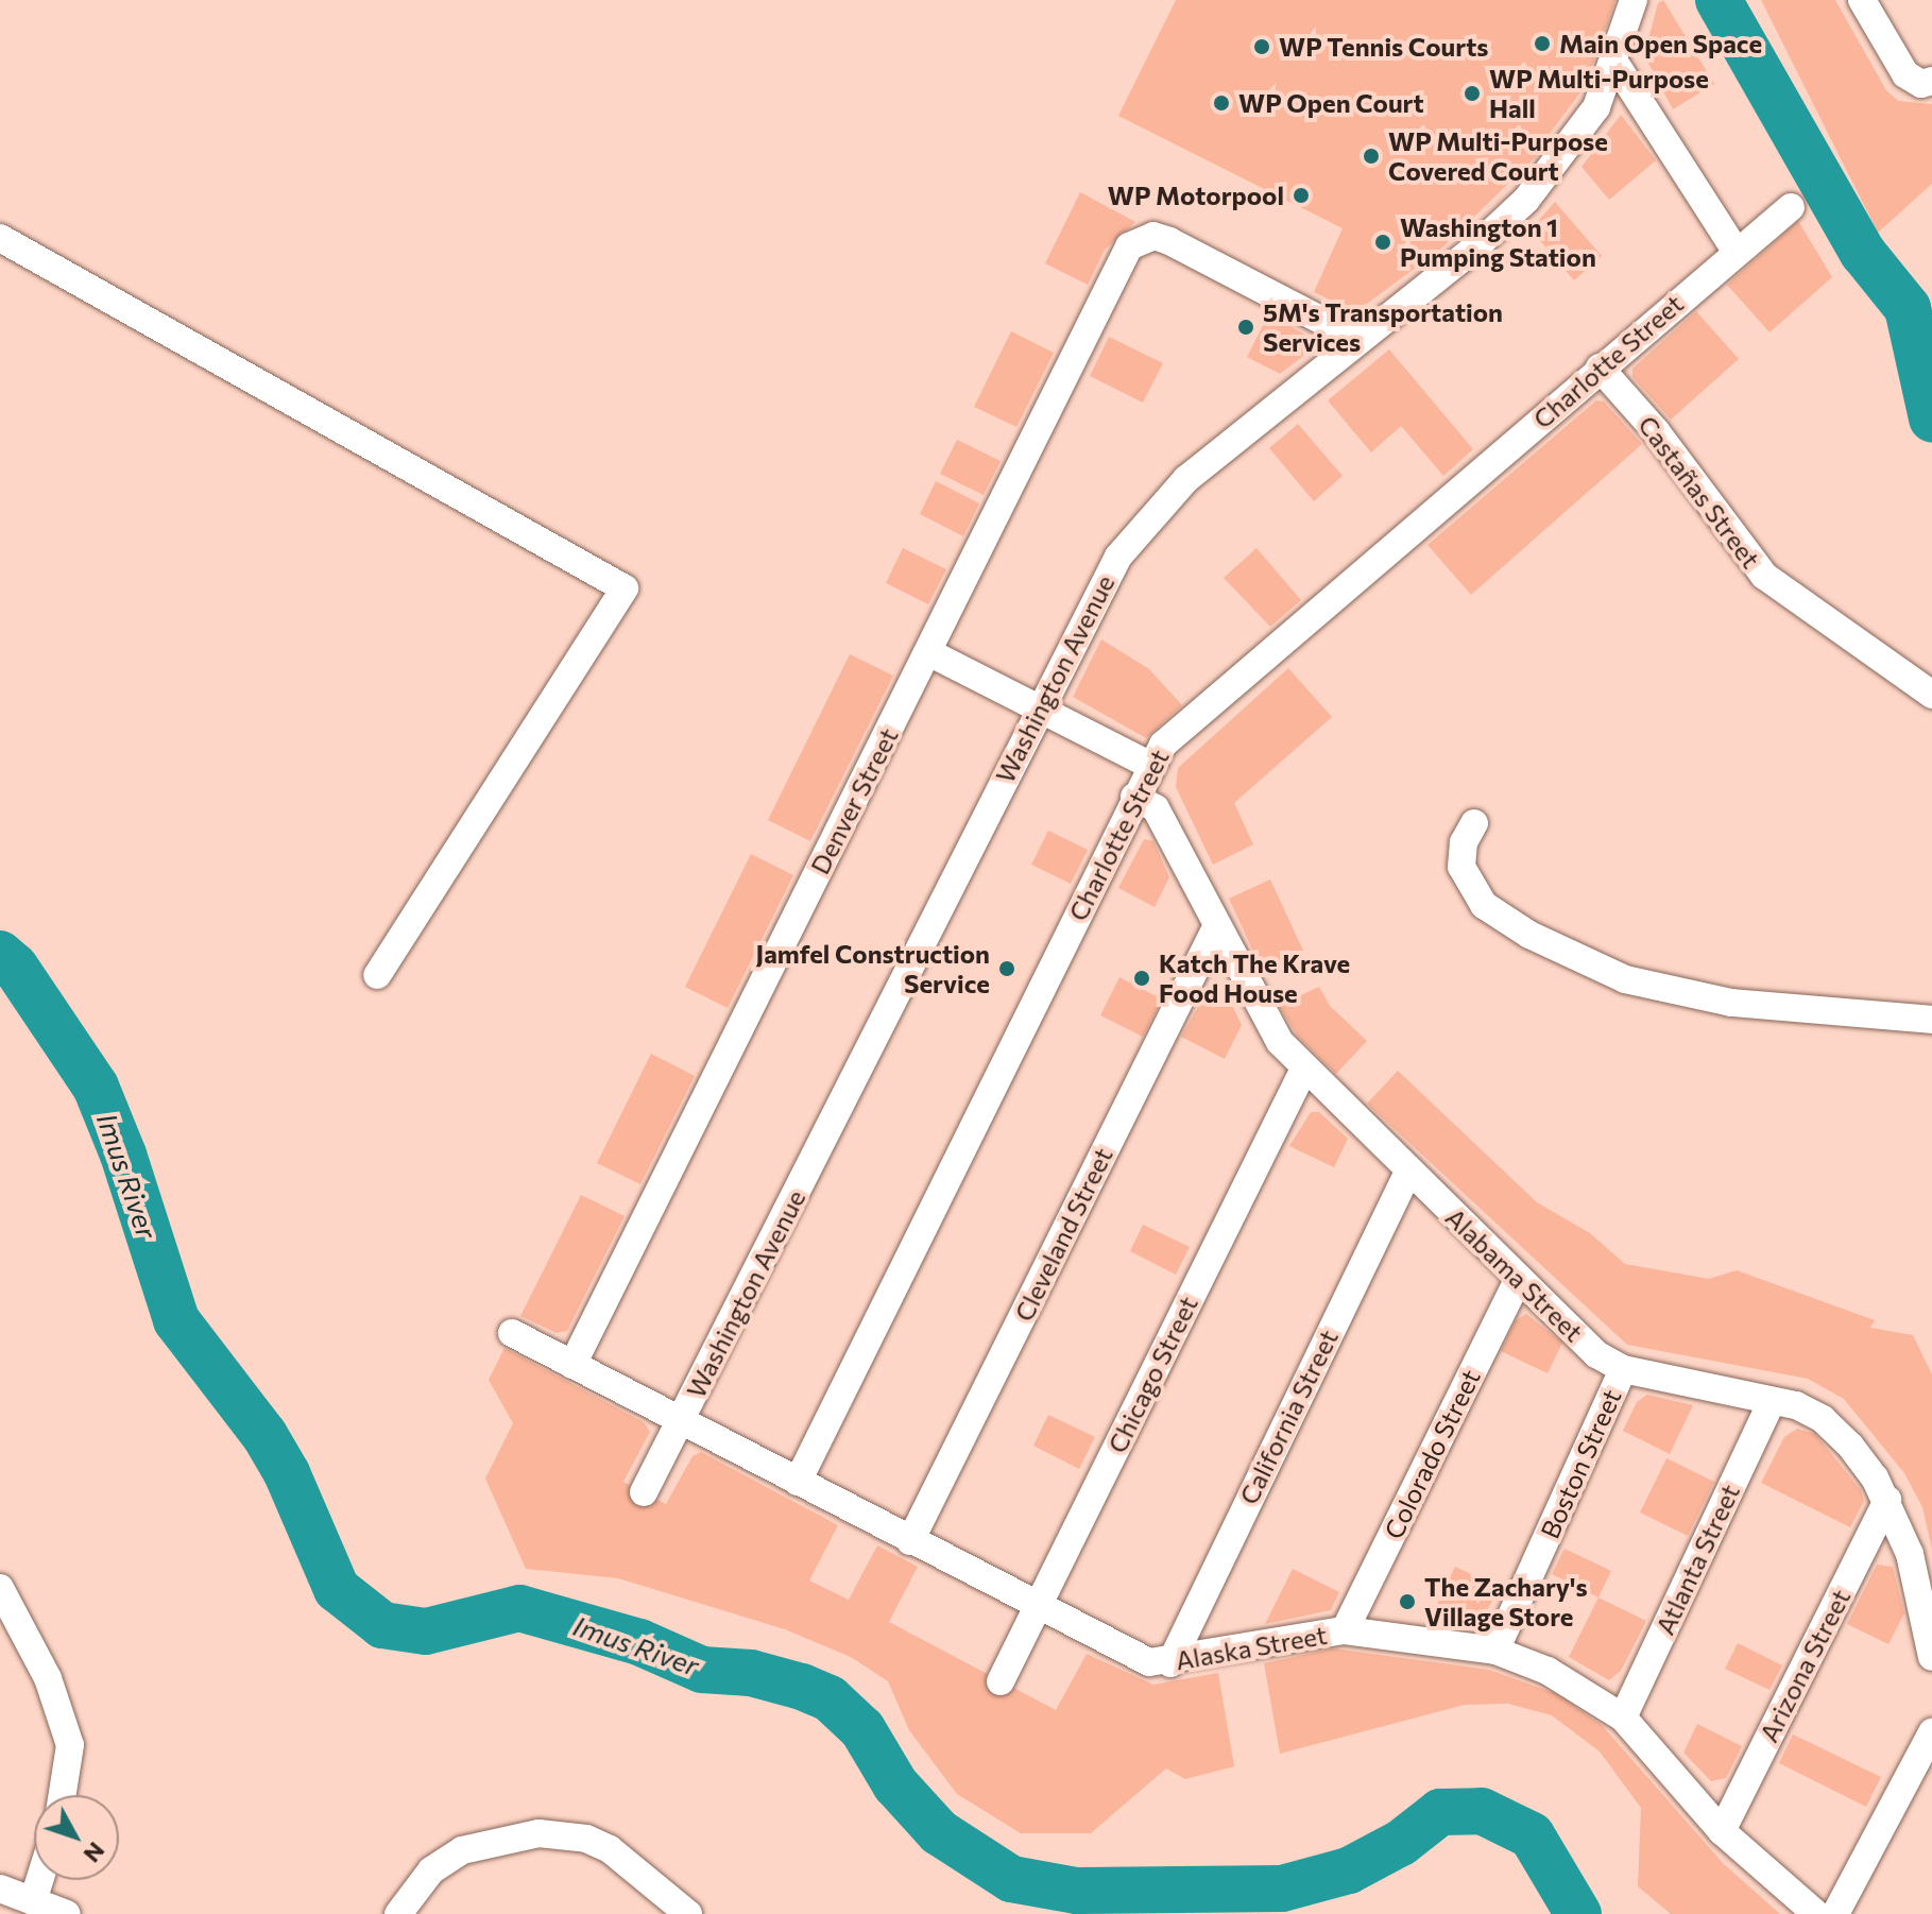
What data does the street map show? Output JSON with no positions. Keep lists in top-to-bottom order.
{
  "streets": {
    "street": [
      "Charlotte Street",
      "Castañas Street",
      "Washington Avenue",
      "Denver Street",
      "Cleveland Street",
      "Alabama Street",
      "Chicago Street",
      "California Street",
      "Colorado Street",
      "Boston Street",
      "Atlanta Street",
      "Alaska Street",
      "Arizona Street"
    ]
  },
  "crossings": [
    ["Charlotte Street", "Castañas Street"],
    ["Charlotte Street", "Alabama Street"],
    ["Charlotte Street", "Alaska Street"],
    ["Washington Avenue", "Denver Street"],
    ["Washington Avenue", "Alaska Street"],
    ["Denver Street", "Alaska Street"],
    ["Cleveland Street", "Alabama Street"],
    ["Cleveland Street", "Alaska Street"],
    ["Alabama Street", "Chicago Street"],
    ["Alabama Street", "California Street"],
    ["Alabama Street", "Colorado Street"],
    ["Alabama Street", "Boston Street"],
    ["Alabama Street", "Atlanta Street"],
    ["Alabama Street", "Arizona Street"],
    ["Chicago Street", "Alaska Street"],
    ["California Street", "Alaska Street"],
    ["Colorado Street", "Alaska Street"],
    ["Boston Street", "Alaska Street"],
    ["Atlanta Street", "Alaska Street"],
    ["Alaska Street", "Arizona Street"]
  ],
  "water": ["Imus River"],
  "places": [
    "Main Open Space",
    "WP Tennis Courts",
    "WP Multi-Purpose Hall",
    "WP Open Court",
    "WP Multi-Purpose Covered Court",
    "WP Motorpool",
    "Washington 1 Pumping Station",
    "5M's Transportation Services",
    "Jamfel Construction Service",
    "Katch The Krave Food House",
    "The Zachary's Village Store"
  ],
  "north": "bottom right"
}
